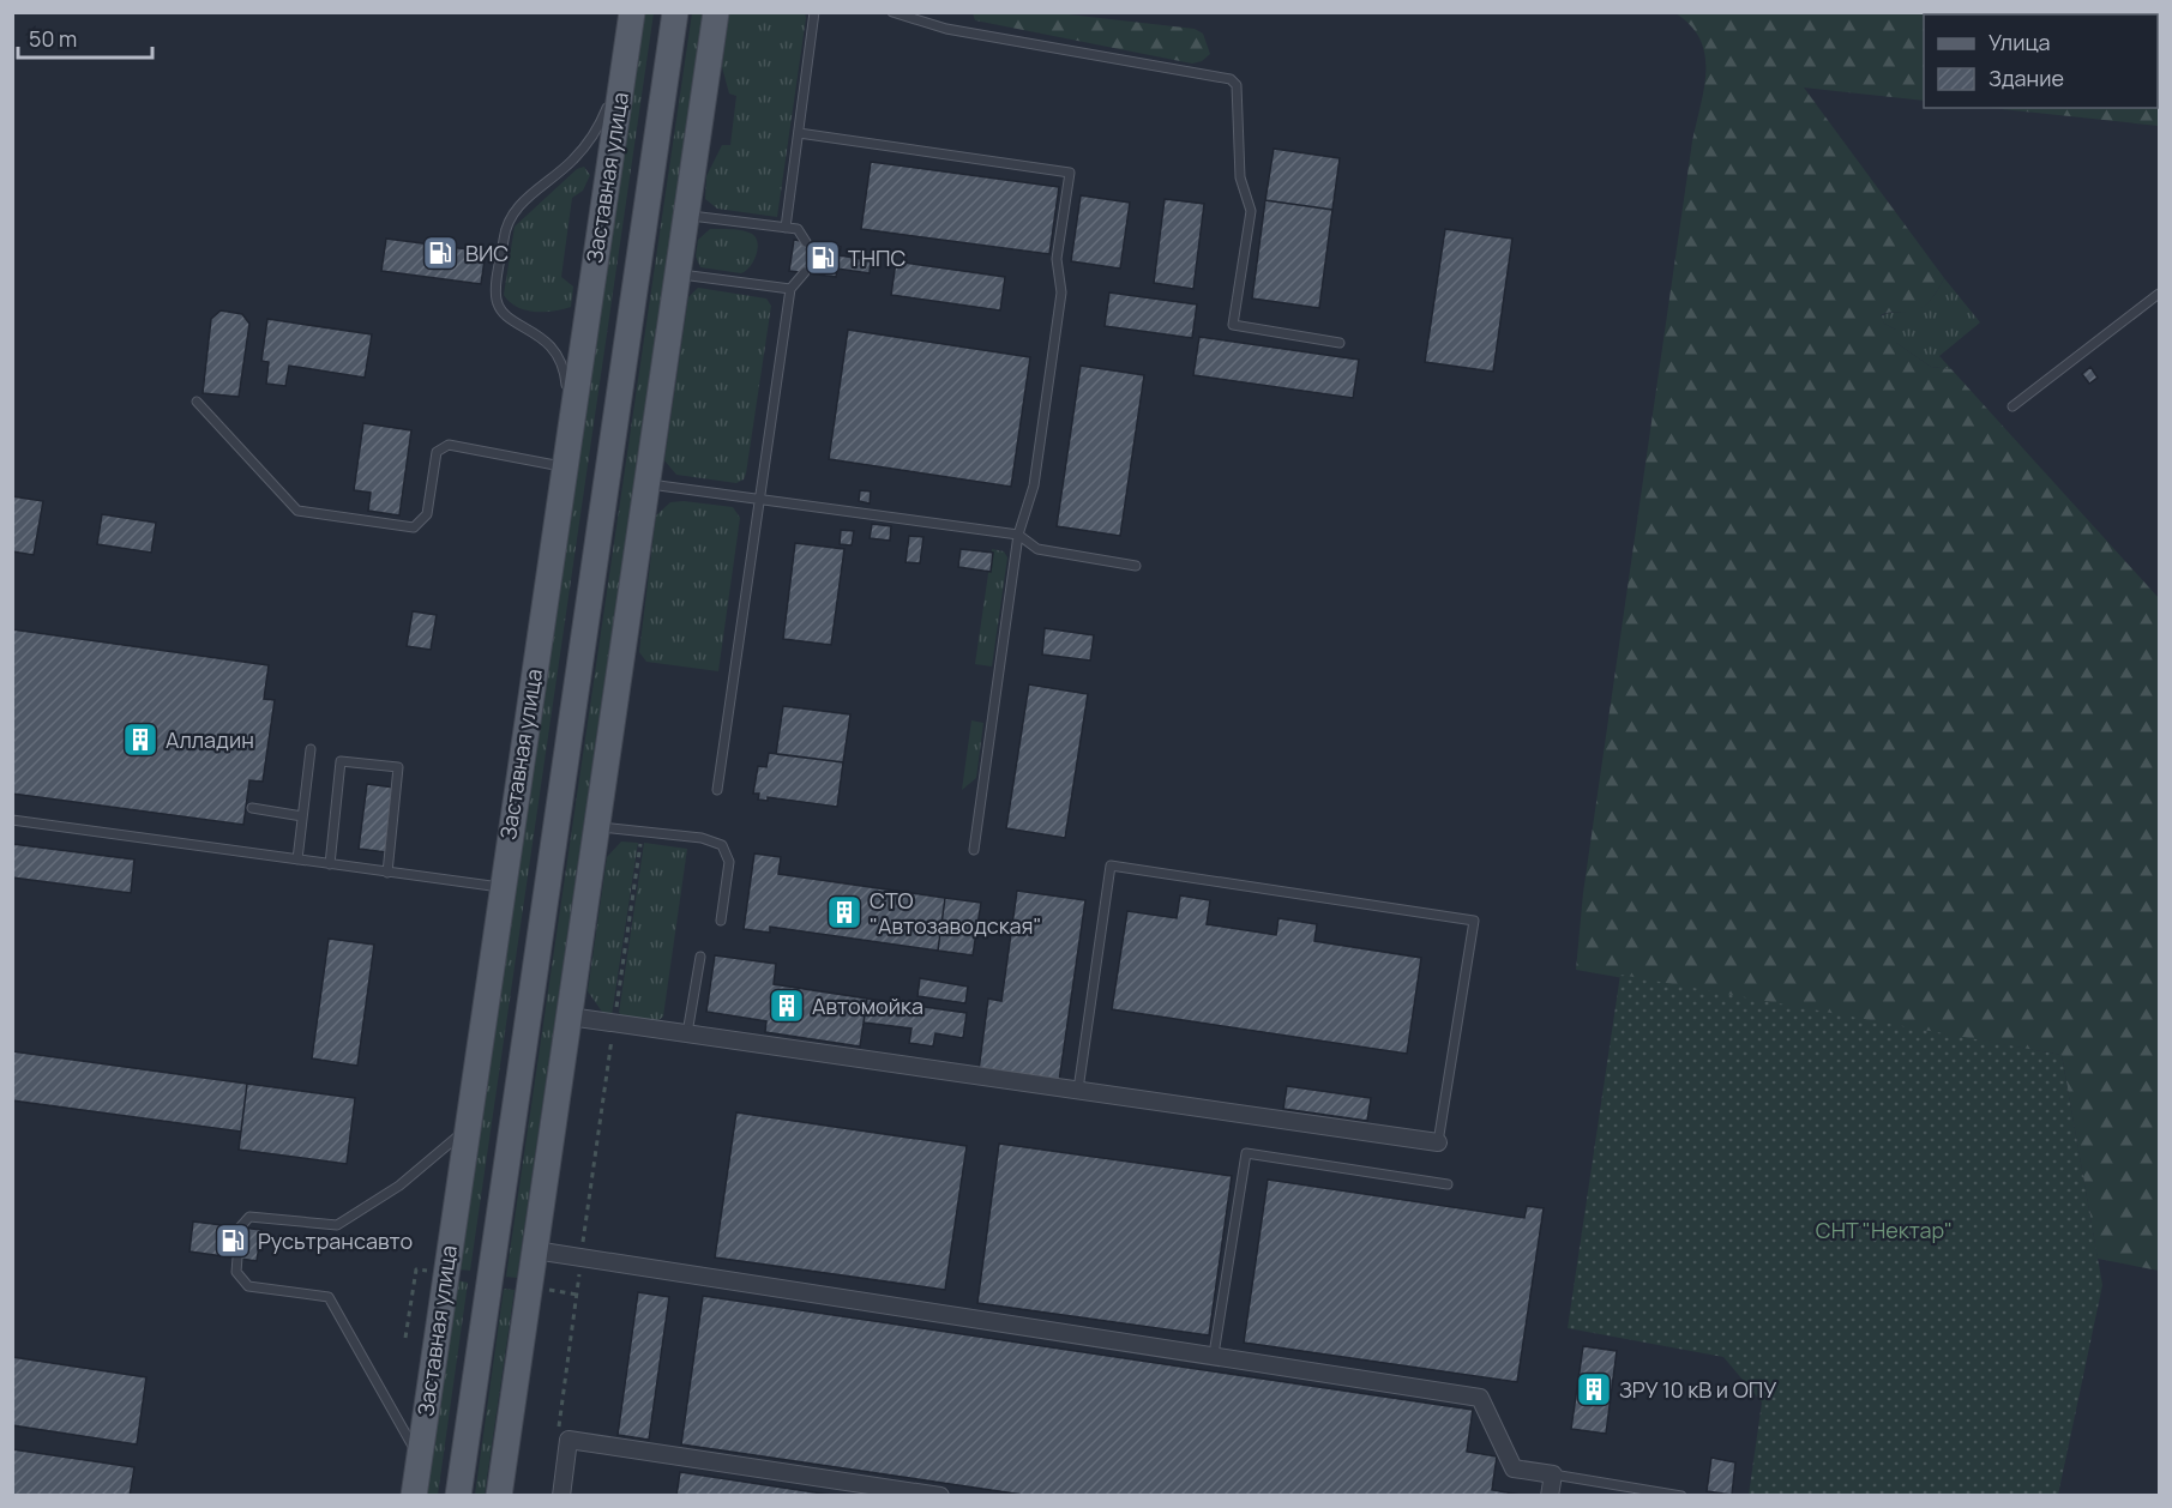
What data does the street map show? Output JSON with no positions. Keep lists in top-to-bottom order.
{
  "streets": {
    "main road": ["Заставная улица"]
  },
  "parks": ["СНТ \"Нектар\""],
  "places": {
    "fuel station": ["ВИС", "ТНПС", "Русьтрансавто"],
    "building": [
      "Алладин",
      "СТО \"Автозаводская\"",
      "Автомойка",
      "ЗРУ 10 кВ и ОПУ"
    ]
  },
  "legend": ["Улица", "Здание"],
  "scale_bar": "50 m"
}
